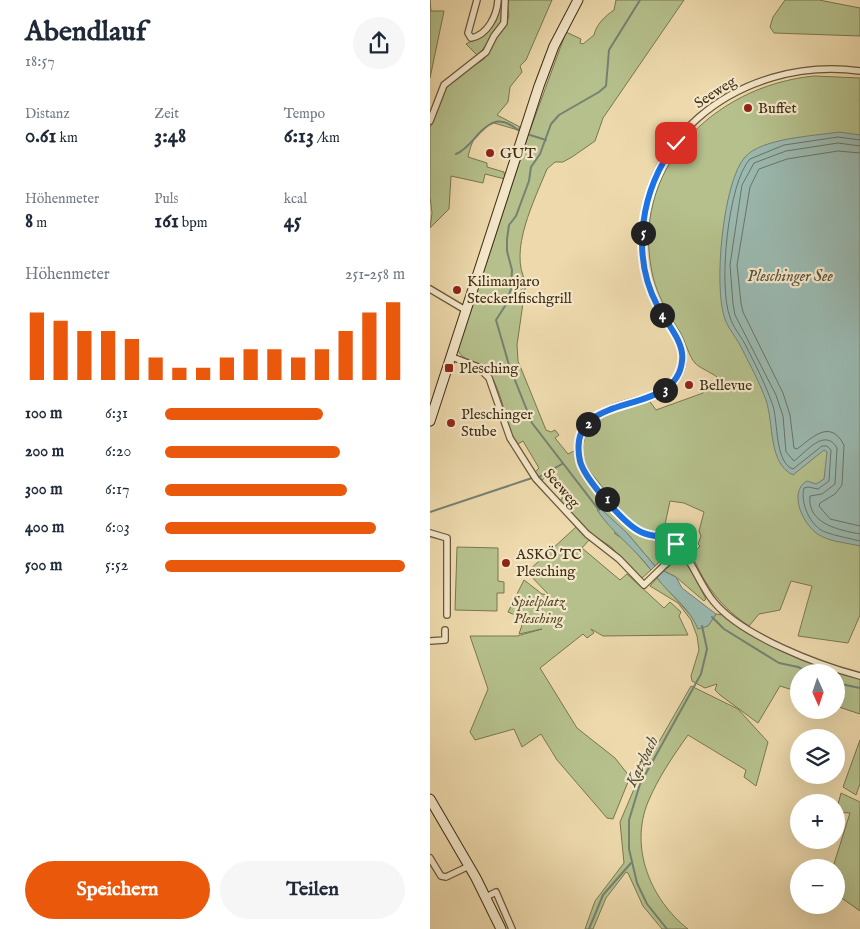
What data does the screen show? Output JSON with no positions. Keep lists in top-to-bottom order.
{
  "streets": {
    "street": ["Seeweg"]
  },
  "water": ["Pleschinger See", "Katzbach"],
  "parks": ["Spielplatz Plesching"],
  "places": {
    "other": [
      "Buffet",
      "GUT",
      "Kilimanjaro Steckerlfischgrill",
      "Bellevue",
      "Pleschinger Stube",
      "ASKÖ TC Plesching"
    ],
    "transit": ["Plesching"]
  },
  "north": "bottom",
  "page": {
    "heading": ["Abendlauf", "18:57"],
    "stats": [
      ["Distanz", "0.61 km"],
      ["Zeit", "3:48"],
      ["Tempo", "6:13 /km"],
      ["Höhenmeter", "8 m"],
      ["Puls", "161 bpm"],
      ["kcal", "45"]
    ],
    "pins": [
      "5",
      "4",
      "3",
      "2",
      "1"
    ],
    "chart": ["Höhenmeter", "251–258 m"],
    "list": [
      {
        "name": "100 m",
        "note": "6:31"
      },
      {
        "name": "200 m",
        "note": "6:20"
      },
      {
        "name": "300 m",
        "note": "6:17"
      },
      {
        "name": "400 m",
        "note": "6:03"
      },
      {
        "name": "500 m",
        "note": "5:52"
      }
    ],
    "map_buttons": ["+", "−"],
    "buttons": ["Speichern", "Teilen"]
  }
}
